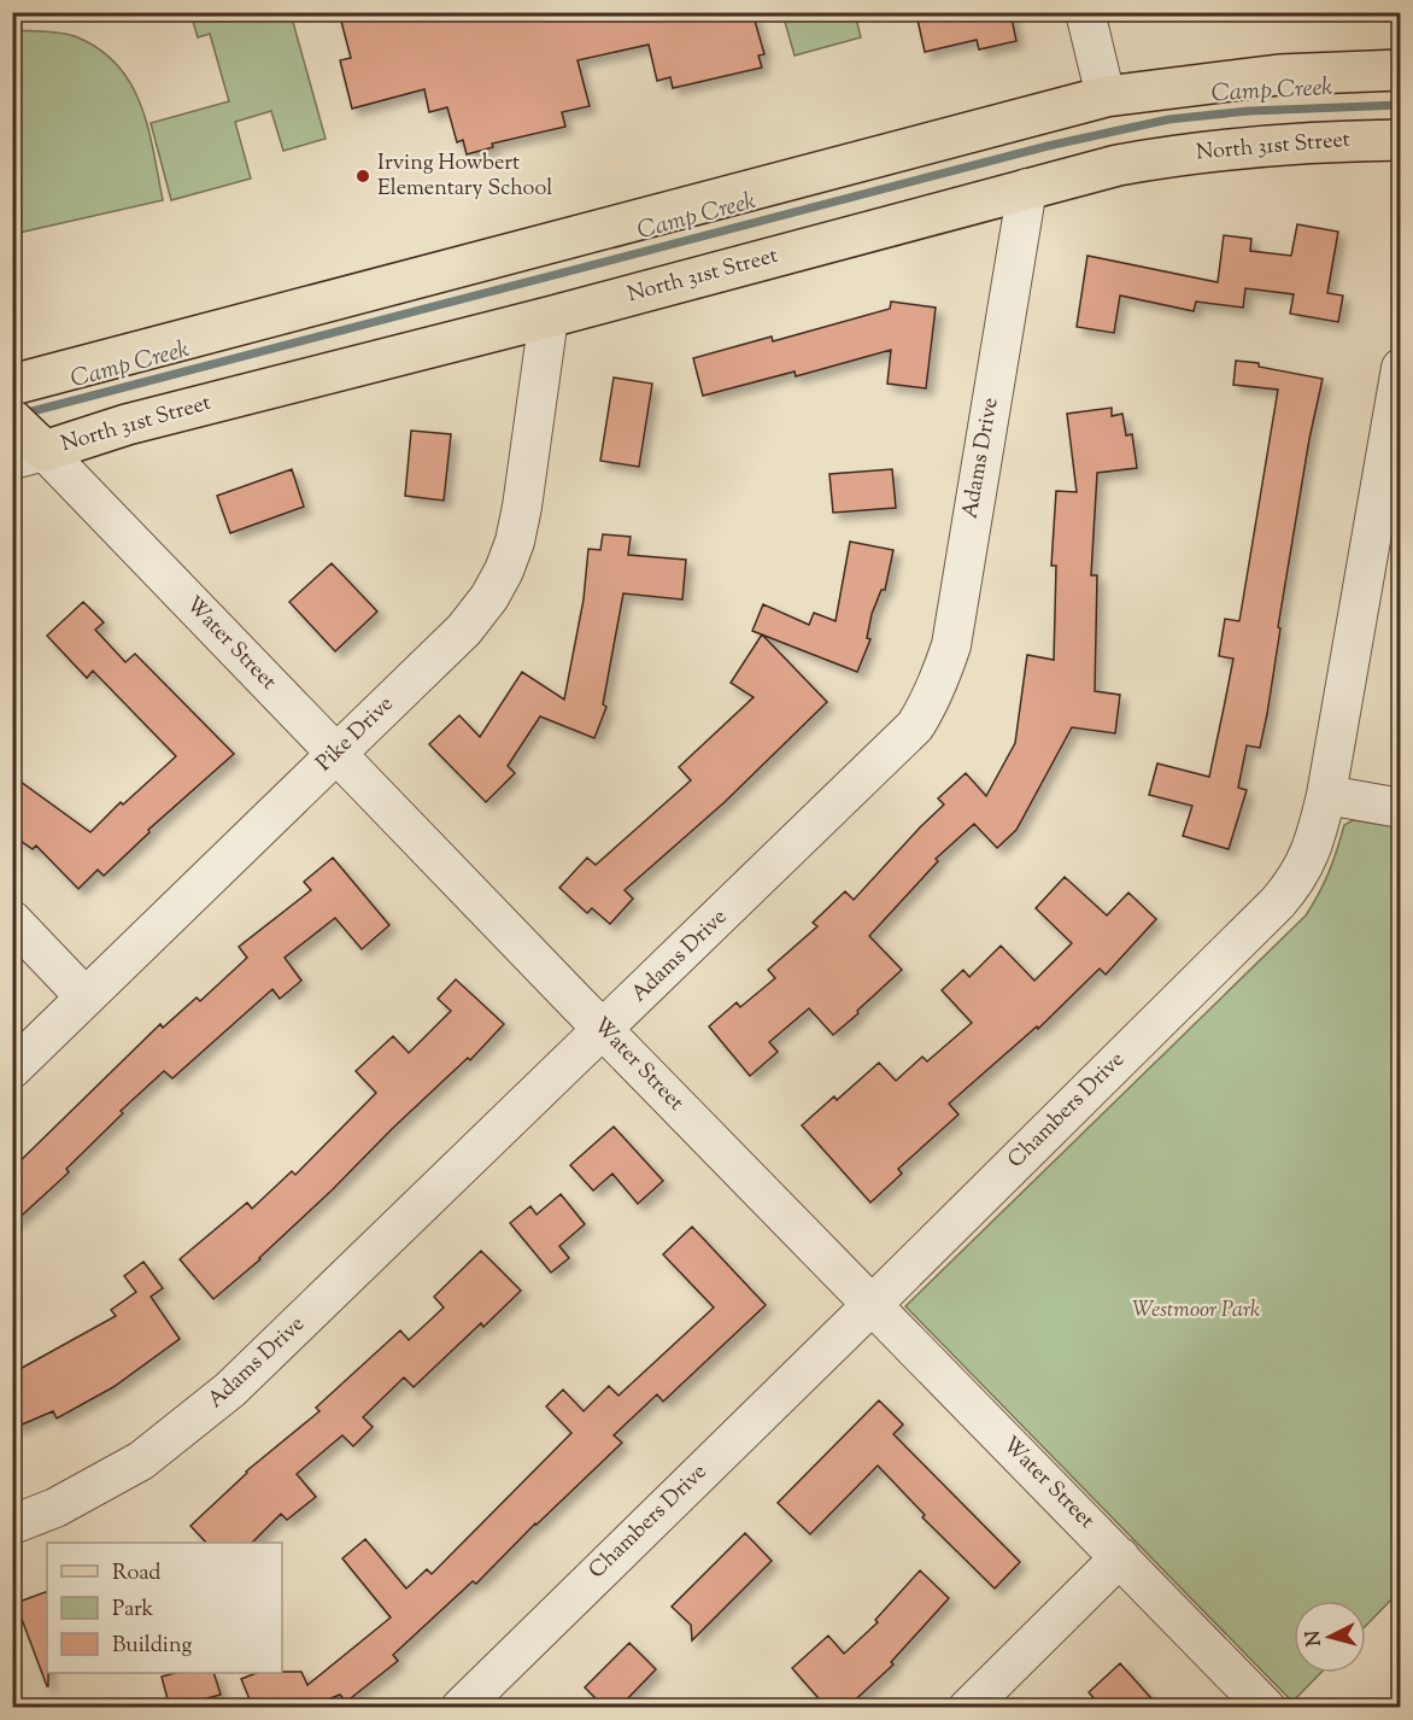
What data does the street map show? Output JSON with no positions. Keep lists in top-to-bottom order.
{
  "streets": {
    "main road": ["North 31st Street", "Water Street"],
    "street": ["Adams Drive", "Pike Drive", "Chambers Drive"]
  },
  "crossings": [
    ["North 31st Street", "Adams Drive"],
    ["North 31st Street", "Water Street"],
    ["North 31st Street", "Pike Drive"],
    ["Adams Drive", "Water Street"],
    ["Water Street", "Pike Drive"],
    ["Water Street", "Chambers Drive"]
  ],
  "water": ["Camp Creek"],
  "parks": ["Westmoor Park"],
  "places": ["Irving Howbert Elementary School"],
  "legend": ["Road", "Park", "Building"],
  "north": "left"
}
